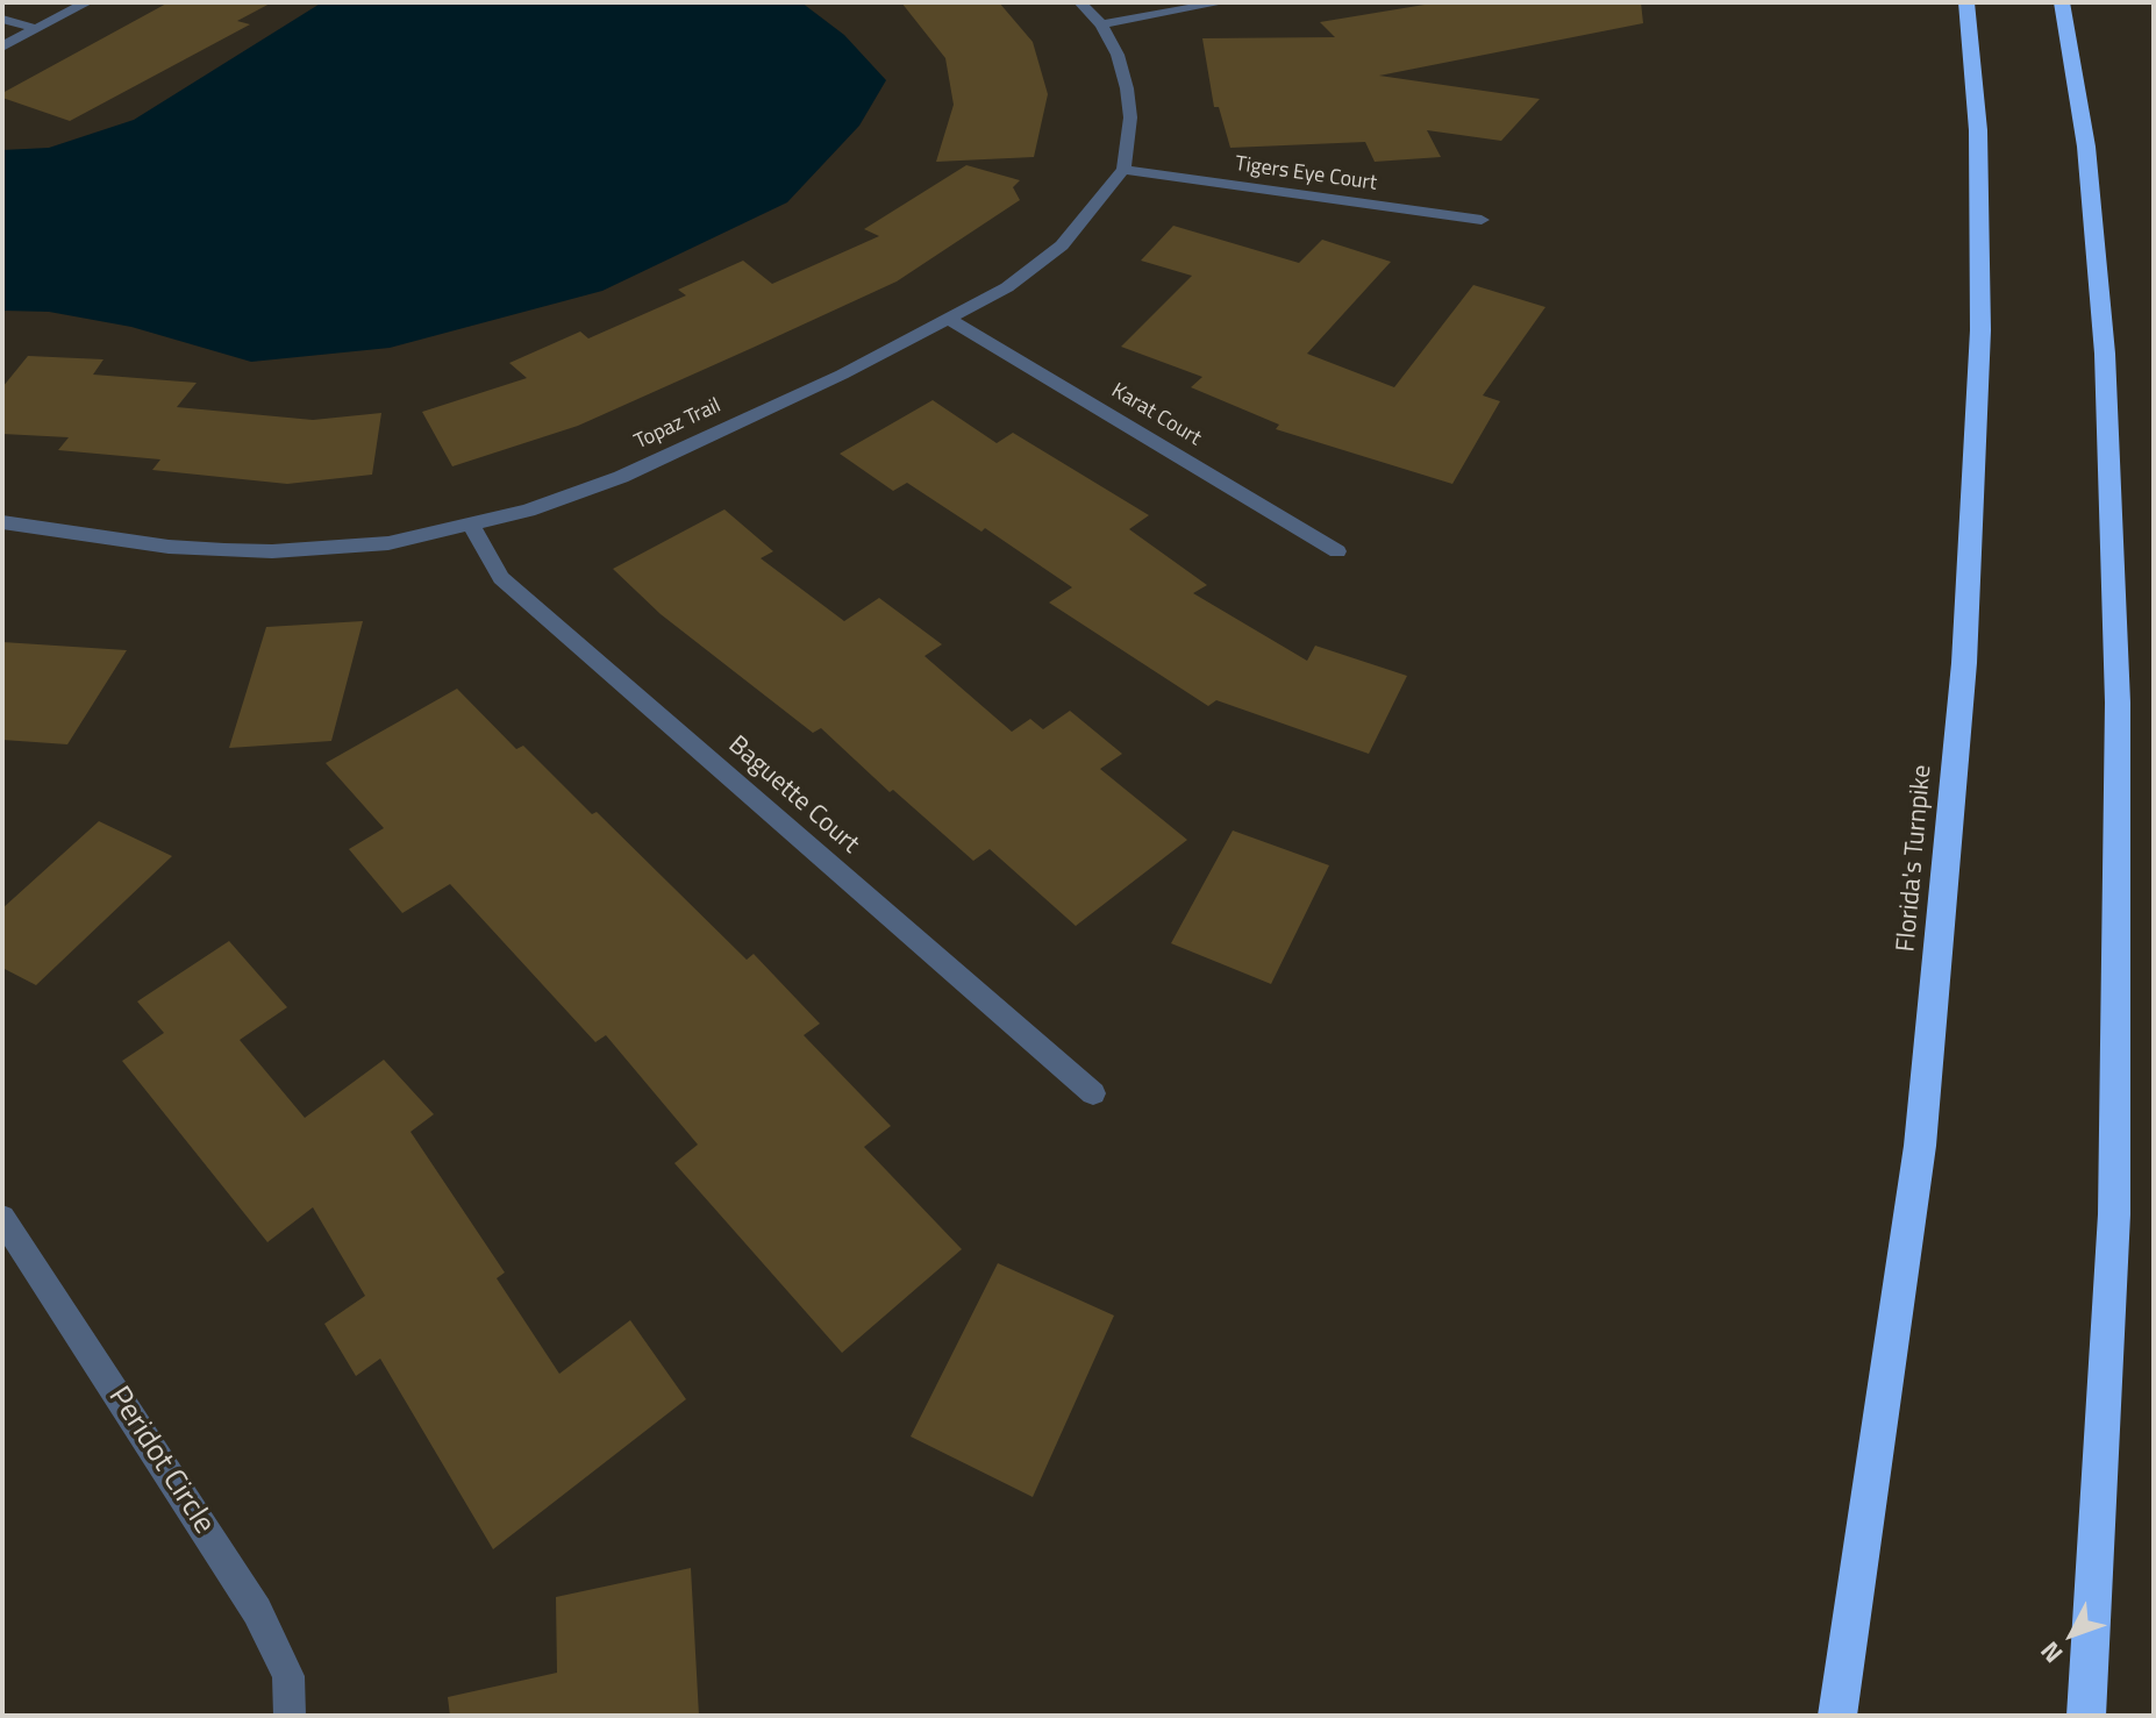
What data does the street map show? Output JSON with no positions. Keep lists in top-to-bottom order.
{
  "streets": {
    "highway": ["Florida's Turnpike"],
    "street": [
      "Tigers Eye Court",
      "Karat Court",
      "Topaz Trail",
      "Baguette Court",
      "Peridot Circle"
    ]
  },
  "crossings": [
    ["Tigers Eye Court", "Topaz Trail"],
    ["Karat Court", "Topaz Trail"],
    ["Topaz Trail", "Baguette Court"]
  ],
  "north": "bottom left"
}
